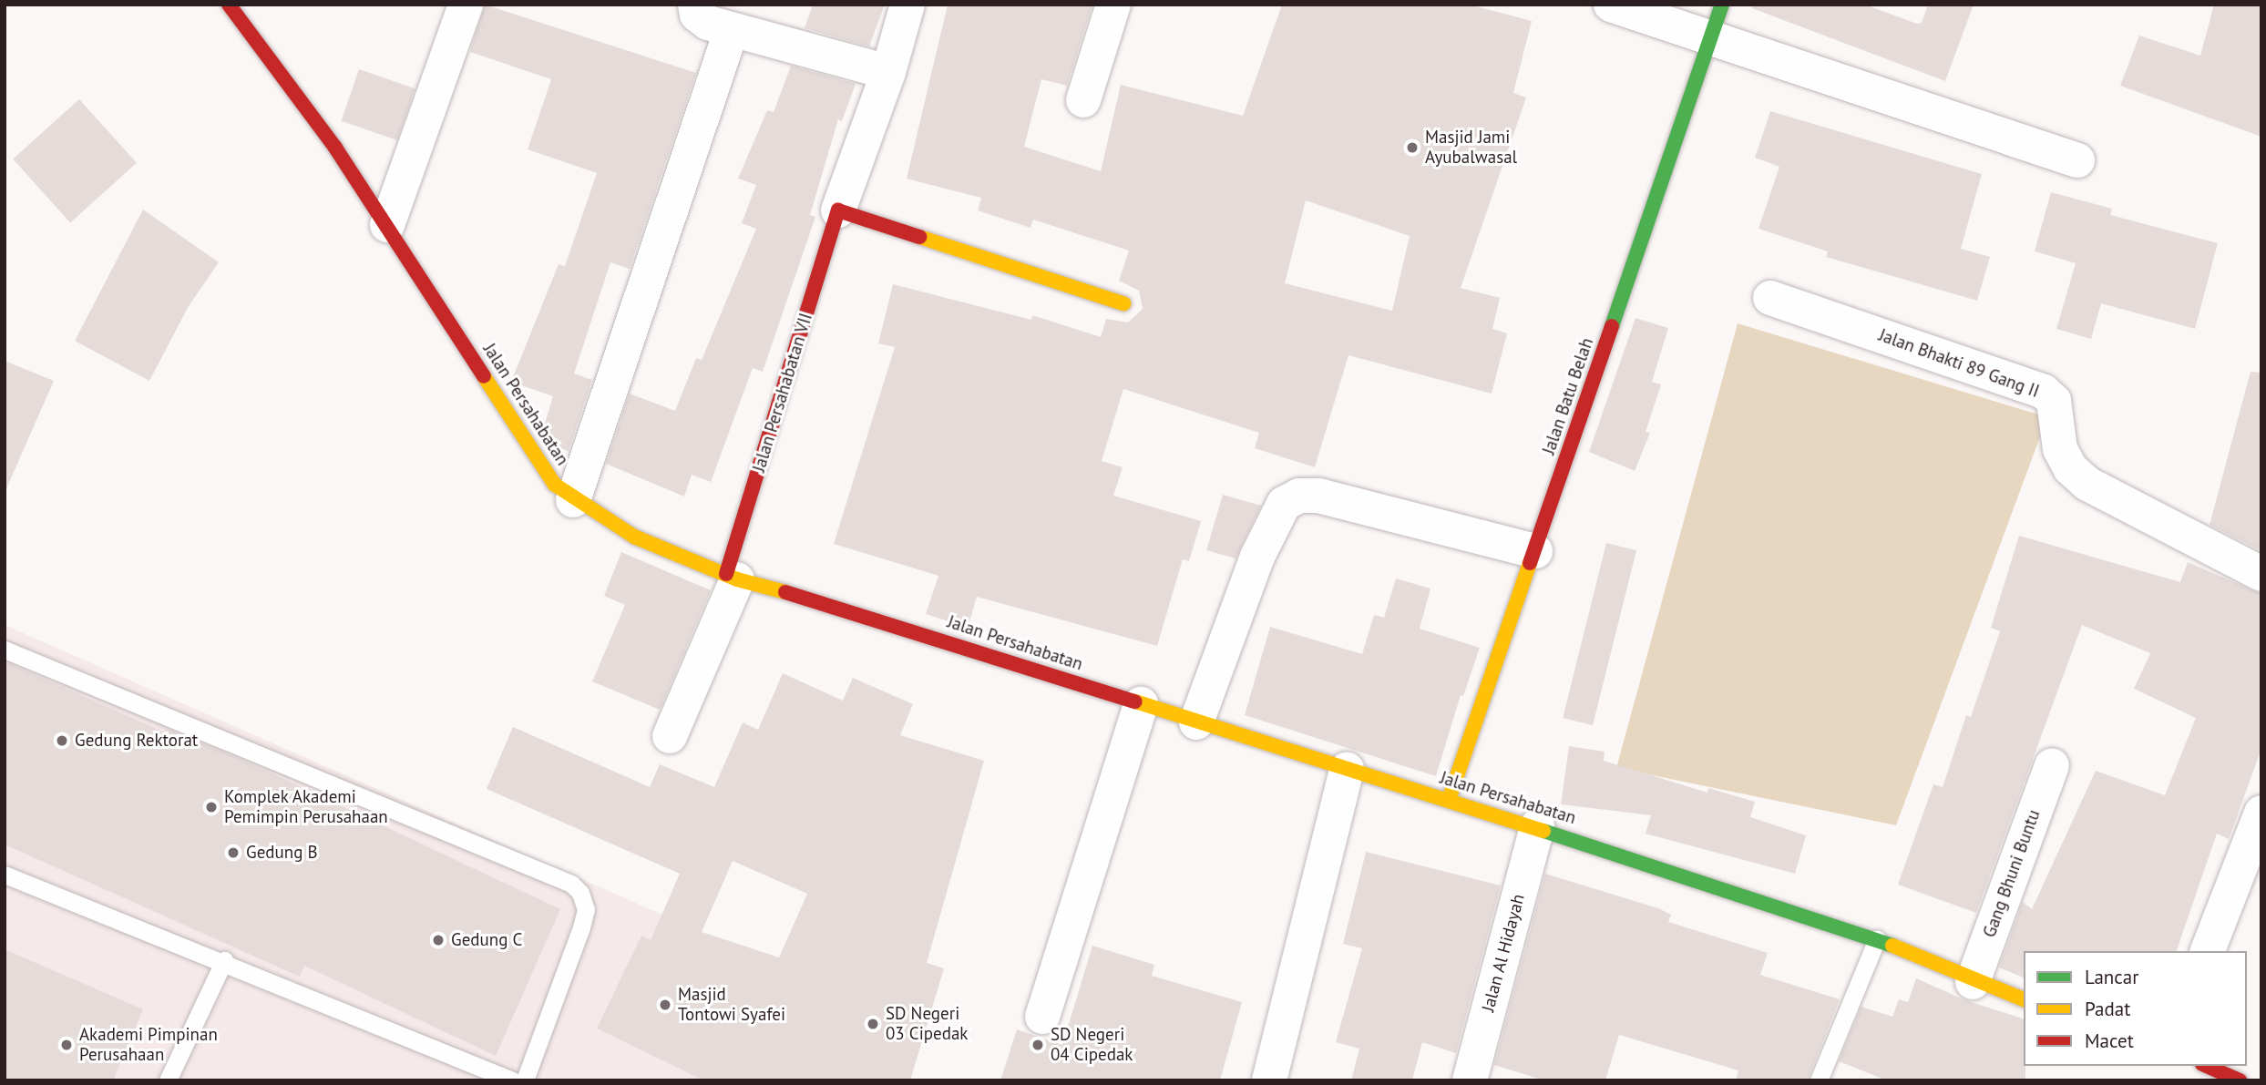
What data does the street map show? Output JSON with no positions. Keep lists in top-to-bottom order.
{
  "streets": {
    "street": [
      "Jalan Bhakti 89 Gang II",
      "Jalan Persahabatan VII",
      "Jalan Batu Belah",
      "Jalan Persahabatan",
      "Gang Bhuni Buntu",
      "Jalan Al Hidayah"
    ]
  },
  "crossings": [
    ["Jalan Persahabatan VII", "Jalan Persahabatan"],
    ["Jalan Batu Belah", "Jalan Persahabatan"],
    ["Jalan Persahabatan", "Gang Bhuni Buntu"],
    ["Jalan Persahabatan", "Jalan Al Hidayah"]
  ],
  "places": [
    "Masjid Jami Ayubalwasal",
    "Gedung Rektorat",
    "Komplek Akademi Pemimpin Perusahaan",
    "Gedung B",
    "Gedung C",
    "Masjid Tontowi Syafei",
    "SD Negeri 03 Cipedak",
    "Akademi Pimpinan Perusahaan",
    "SD Negeri 04 Cipedak"
  ],
  "legend": ["Lancar", "Padat", "Macet"]
}
